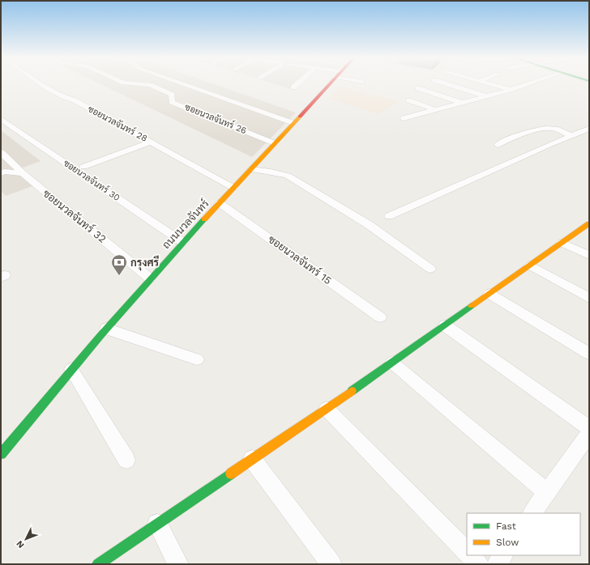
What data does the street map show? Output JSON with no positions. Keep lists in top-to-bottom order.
{
  "streets": {
    "main road": ["ถนนนวลจันทร์"],
    "street": [
      "ซอยนวลจันทร์ 26",
      "ซอยนวลจันทร์ 28",
      "ซอยนวลจันทร์ 30",
      "ซอยนวลจันทร์ 32",
      "ซอยนวลจันทร์ 15"
    ]
  },
  "crossings": [
    ["ซอยนวลจันทร์ 26", "ถนนนวลจันทร์"],
    ["ซอยนวลจันทร์ 28", "ถนนนวลจันทร์"],
    ["ซอยนวลจันทร์ 30", "ถนนนวลจันทร์"],
    ["ซอยนวลจันทร์ 32", "ถนนนวลจันทร์"],
    ["ถนนนวลจันทร์", "ซอยนวลจันทร์ 15"]
  ],
  "places": {
    "bank": ["กรุงศรี"]
  },
  "legend": ["Fast", "Slow"],
  "north": "bottom left"
}
